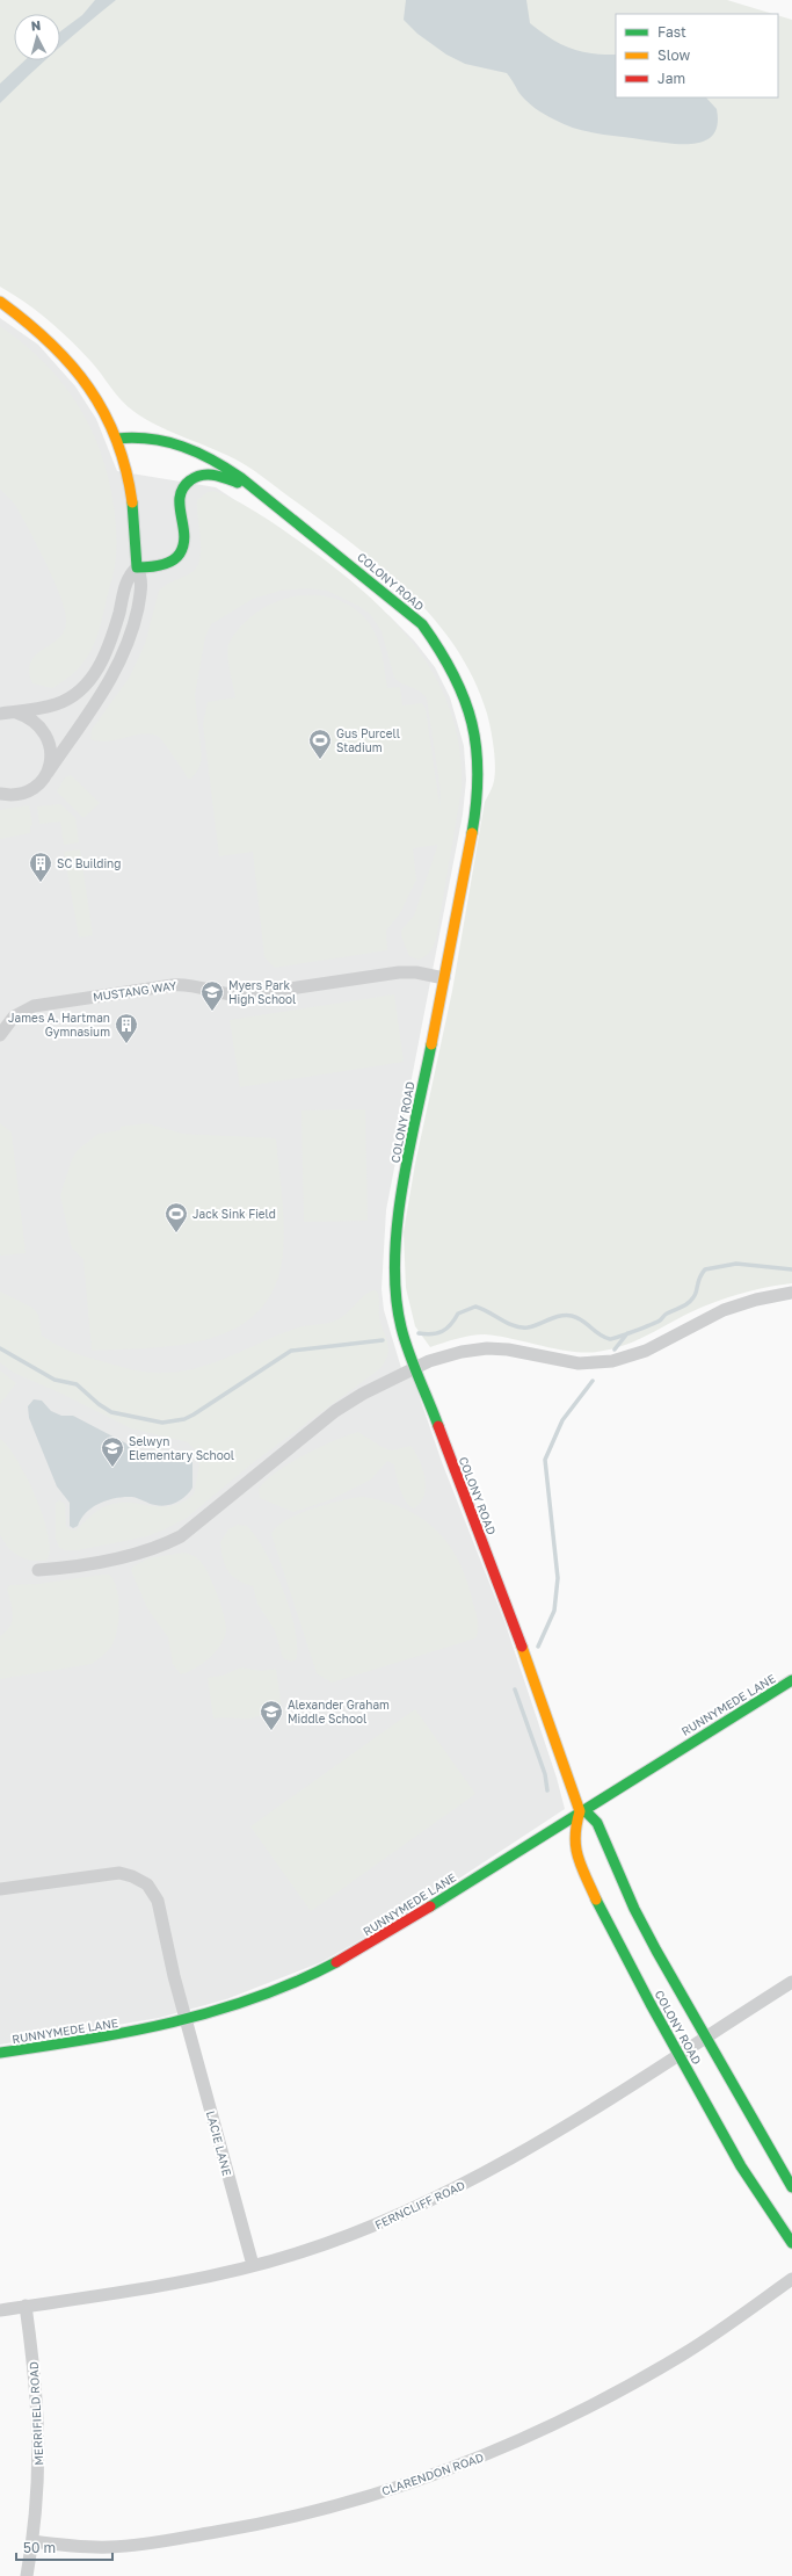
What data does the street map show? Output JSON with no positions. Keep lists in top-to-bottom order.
{
  "streets": {
    "street": [
      "COLONY ROAD",
      "MUSTANG WAY",
      "RUNNYMEDE LANE",
      "LACIE LANE",
      "FERNCLIFF ROAD",
      "MERRIFIELD ROAD",
      "CLARENDON ROAD"
    ]
  },
  "crossings": [
    ["COLONY ROAD", "MUSTANG WAY"],
    ["COLONY ROAD", "RUNNYMEDE LANE"],
    ["COLONY ROAD", "FERNCLIFF ROAD"],
    ["RUNNYMEDE LANE", "LACIE LANE"],
    ["LACIE LANE", "FERNCLIFF ROAD"],
    ["FERNCLIFF ROAD", "MERRIFIELD ROAD"],
    ["MERRIFIELD ROAD", "CLARENDON ROAD"]
  ],
  "places": {
    "sports": ["Gus Purcell Stadium", "Jack Sink Field"],
    "building": ["SC Building", "James A. Hartman Gymnasium"],
    "school or university": ["Myers Park High School", "Selwyn Elementary School", "Alexander Graham Middle School"]
  },
  "legend": ["Fast", "Slow", "Jam"],
  "scale_bar": "50 m",
  "north": "top"
}
